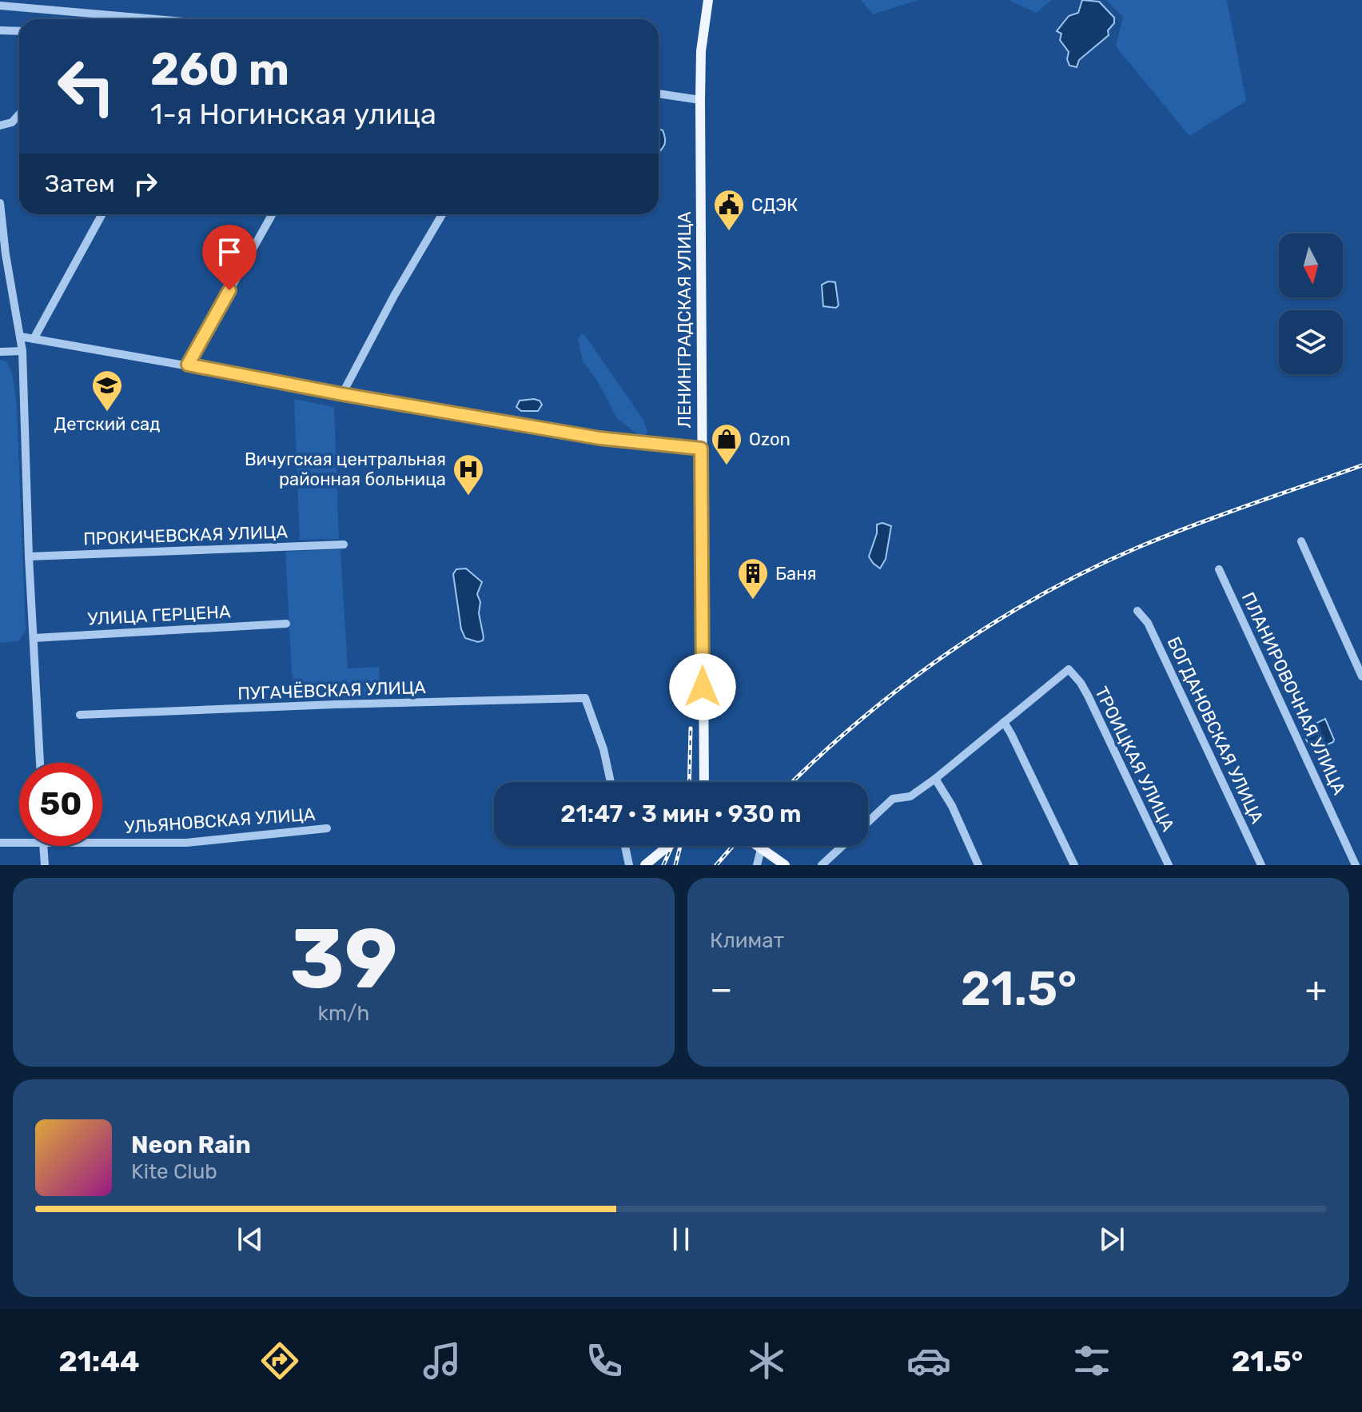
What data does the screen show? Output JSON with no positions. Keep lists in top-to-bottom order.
{
  "streets": {
    "main road": ["ЛЕНИНГРАДСКАЯ УЛИЦА"],
    "street": [
      "ПРОКИЧЕВСКАЯ УЛИЦА",
      "УЛИЦА ГЕРЦЕНА",
      "ПУГАЧЁВСКАЯ УЛИЦА",
      "ПЛАНИРОВОЧНАЯ УЛИЦА",
      "БОГДАНОВСКАЯ УЛИЦА",
      "ТРОИЦКАЯ УЛИЦА",
      "УЛЬЯНОВСКАЯ УЛИЦА"
    ]
  },
  "places": {
    "public building": ["СДЭК"],
    "school or university": ["Детский сад"],
    "shop": ["Ozon"],
    "hospital": ["Вичугская центральная районная больница"],
    "building": ["Баня"]
  },
  "north": "bottom",
  "page": {
    "turn": ["260 m", "1-я Ногинская улица"],
    "then": "Затем",
    "limit": "50",
    "trip": "21:47 · 3 мин · 930 m",
    "tile": [
      ["39", "km/h"],
      "Климат"
    ],
    "heat": ["−", "21.5°", "+"],
    "song": ["Neon Rain", "Kite Club"],
    "tabs": ["21:44", "21.5°"]
  }
}
